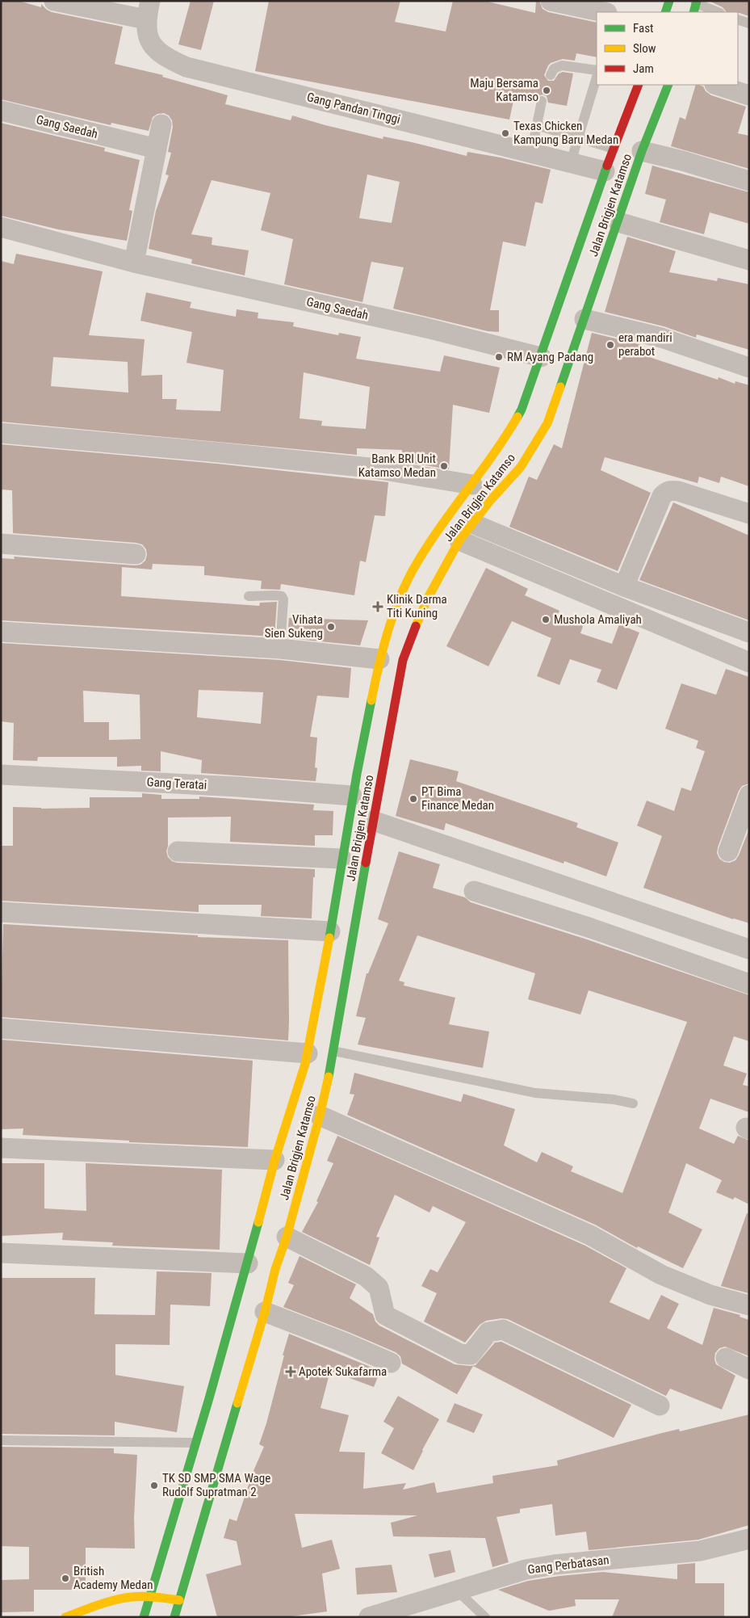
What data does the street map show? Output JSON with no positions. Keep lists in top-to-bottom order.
{
  "streets": {
    "main road": ["Jalan Brigjen Katamso"],
    "street": [
      "Gang Pandan Tinggi",
      "Gang Saedah",
      "Gang Teratai",
      "Gang Perbatasan"
    ]
  },
  "crossings": [
    ["Gang Pandan Tinggi", "Jalan Brigjen Katamso"],
    ["Gang Saedah", "Jalan Brigjen Katamso"],
    ["Jalan Brigjen Katamso", "Gang Teratai"]
  ],
  "places": {
    "other": [
      "Maju Bersama Katamso",
      "Texas Chicken Kampung Baru Medan",
      "era mandiri perabot",
      "RM Ayang Padang",
      "Bank BRI Unit Katamso Medan",
      "Mushola Amaliyah",
      "Vihata Sien Sukeng",
      "PT Bima Finance Medan",
      "TK SD SMP SMA Wage Rudolf Supratman 2",
      "British Academy Medan"
    ],
    "health": ["Klinik Darma Titi Kuning", "Apotek Sukafarma"]
  },
  "legend": ["Fast", "Slow", "Jam"]
}
